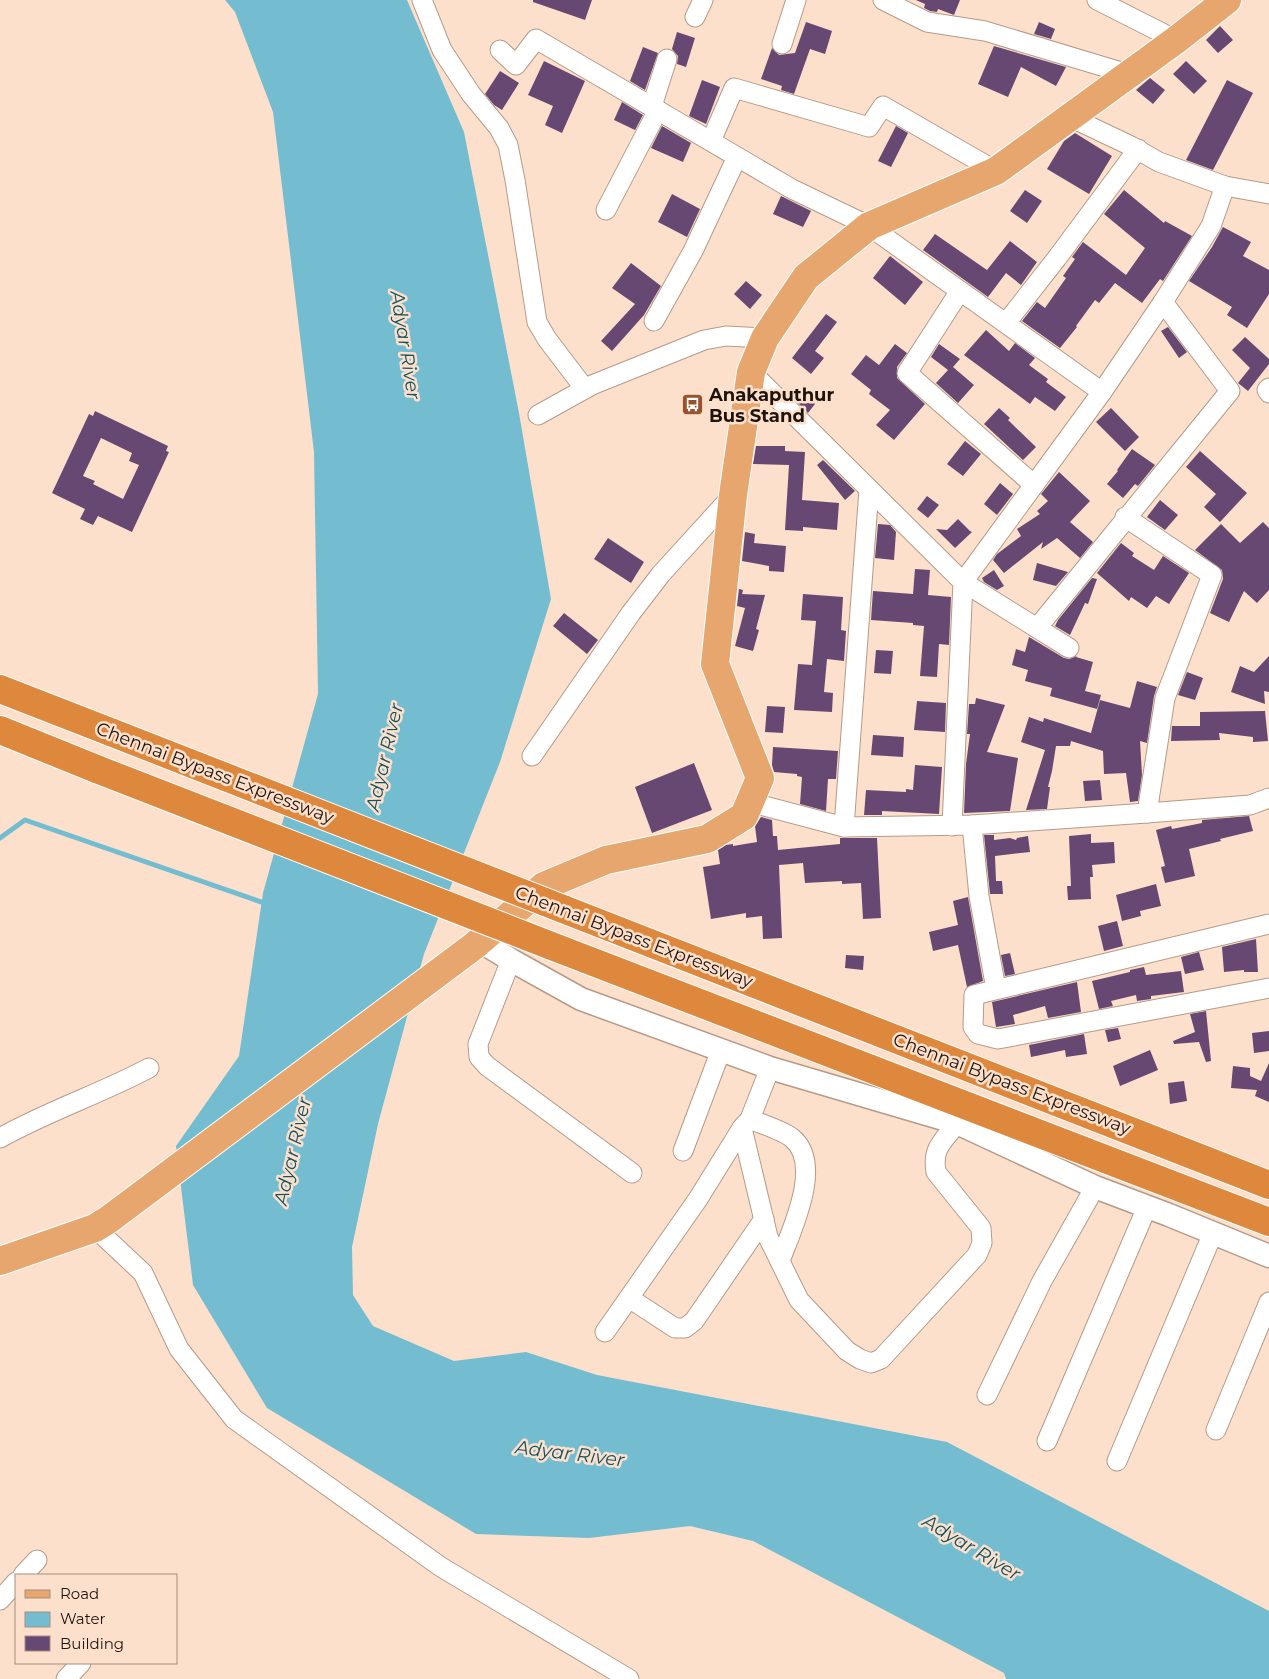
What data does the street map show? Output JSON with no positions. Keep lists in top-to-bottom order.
{
  "streets": {
    "highway": ["Chennai Bypass Expressway"]
  },
  "water": ["Adyar River"],
  "places": {
    "bus stop": ["Anakaputhur Bus Stand"]
  },
  "legend": ["Road", "Water", "Building"]
}
